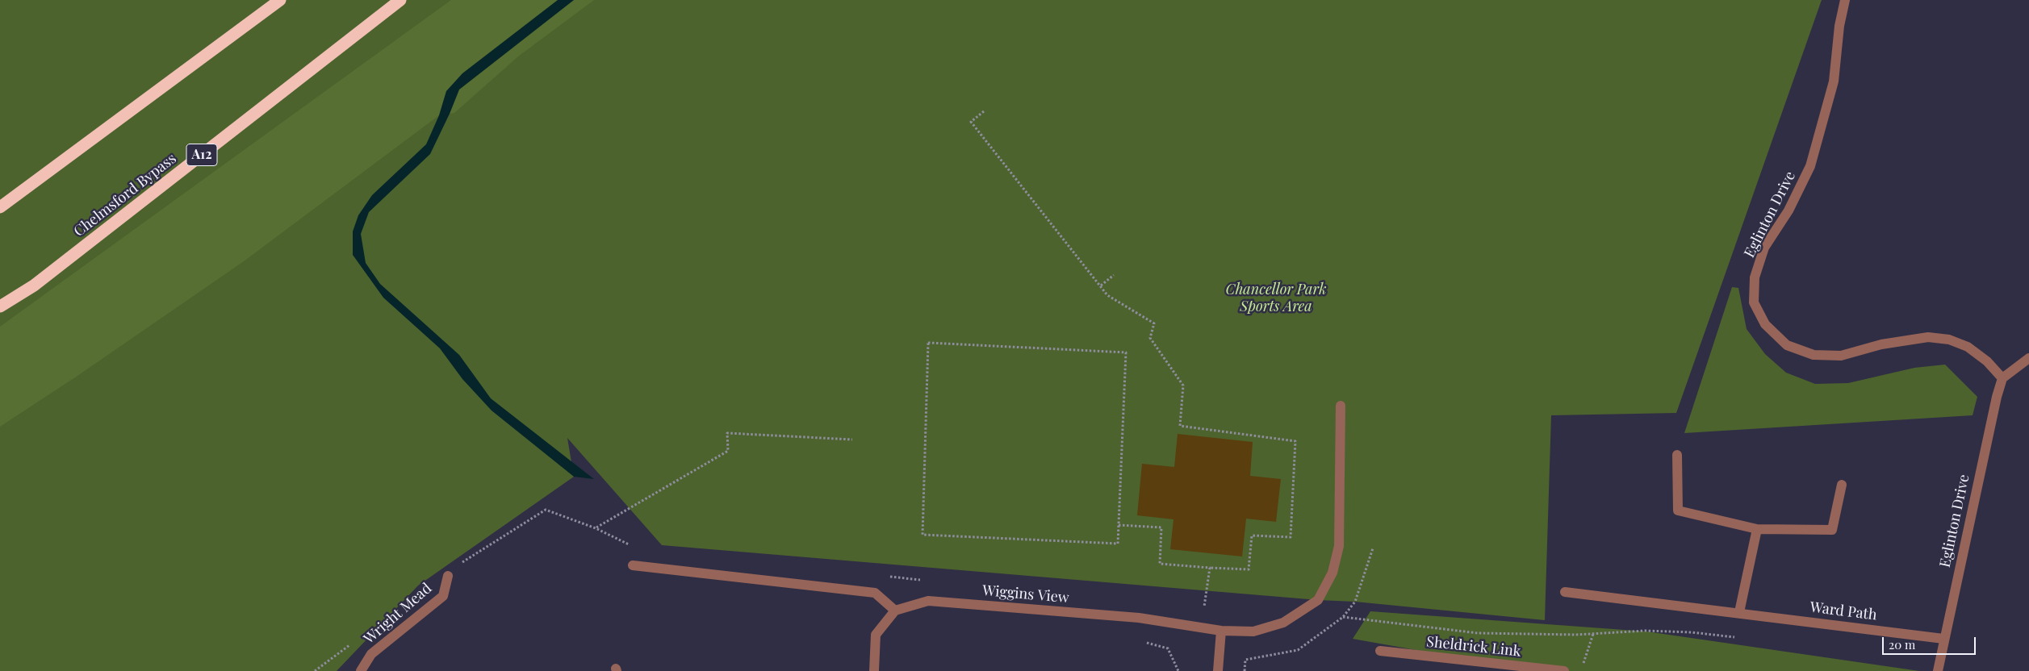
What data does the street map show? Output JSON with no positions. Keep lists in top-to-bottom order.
{
  "streets": {
    "highway": ["A12", "Chelmsford Bypass"],
    "street": [
      "Eglinton Drive",
      "Wiggins View",
      "Ward Path",
      "Wright Mead",
      "Sheldrick Link"
    ]
  },
  "crossings": [
    ["Eglinton Drive", "Ward Path"]
  ],
  "parks": ["Chancellor Park Sports Area"],
  "scale_bar": "20 m"
}
